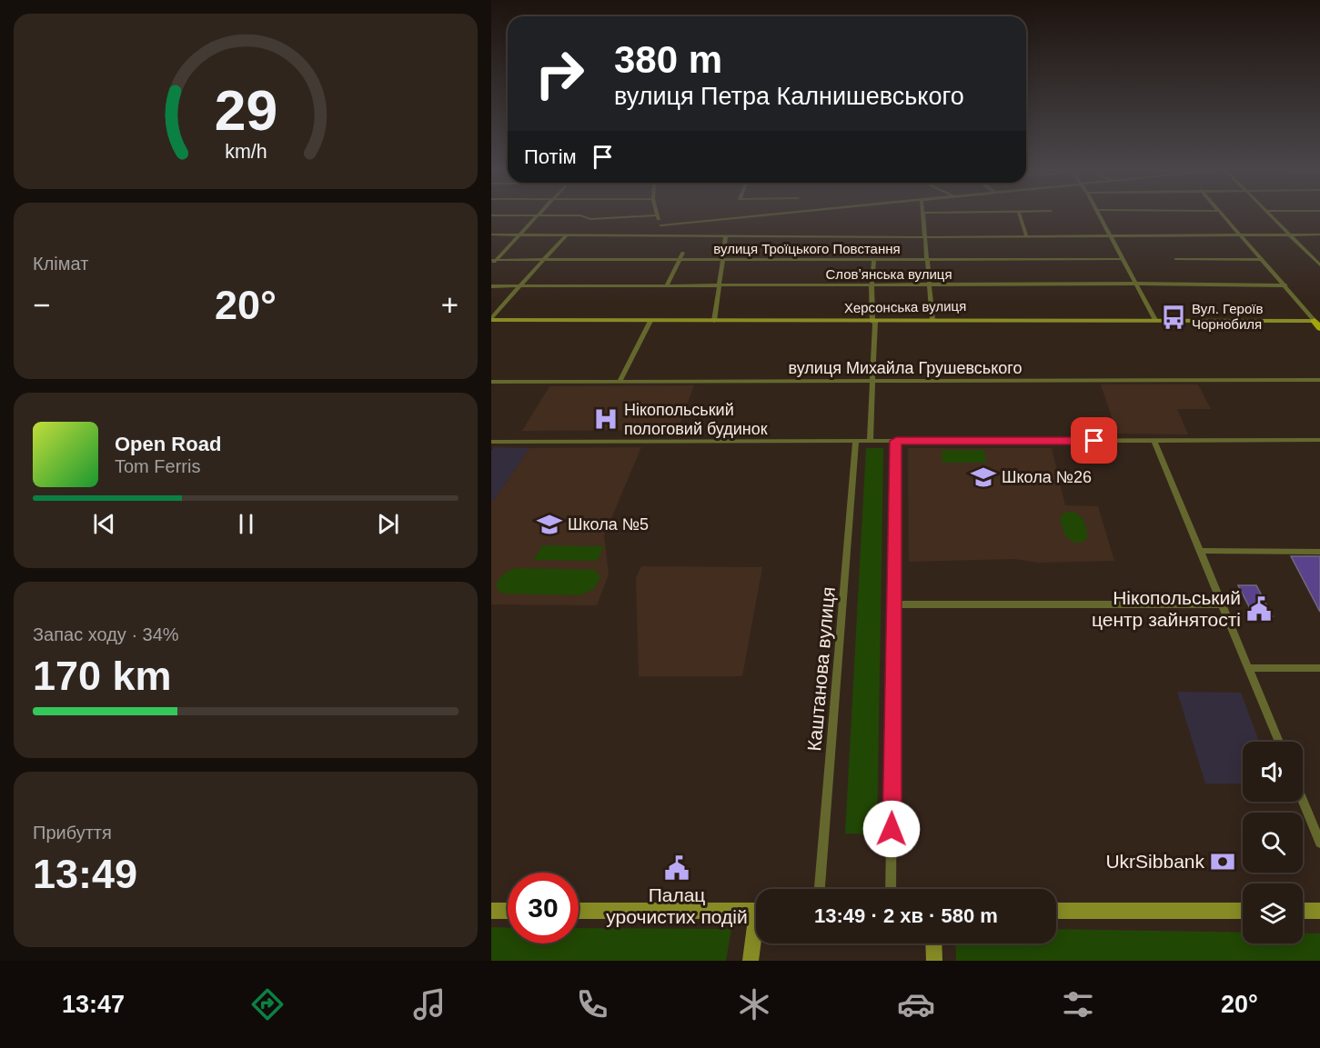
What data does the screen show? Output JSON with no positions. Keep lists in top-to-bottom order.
{
  "streets": {
    "main road": ["Херсонська вулиця"],
    "street": [
      "вулиця Троїцького Повстання",
      "Словʼянська вулиця",
      "вулиця Михайла Грушевського",
      "Каштанова вулиця"
    ]
  },
  "places": {
    "bus stop": ["Вул. Героїв Чорнобиля"],
    "hospital": ["Нікопольський пологовий будинок"],
    "school or university": ["Школа №26", "Школа №5"],
    "public building": ["Нікопольський центр зайнятості", "Палац урочистих подій"],
    "bank": ["UkrSibbank"]
  },
  "page": {
    "turn": ["380 m", "вулиця Петра Калнишевського"],
    "then": "Потім",
    "tile": [
      "Клімат",
      ["Запас ходу · 34%", "170 km"],
      ["Прибуття", "13:49"]
    ],
    "heat": ["−", "20°", "+"],
    "song": ["Open Road", "Tom Ferris"],
    "limit": "30",
    "trip": "13:49 · 2 хв · 580 m",
    "tabs": ["13:47", "20°"],
    "gauge": ["29", "km/h"]
  }
}
